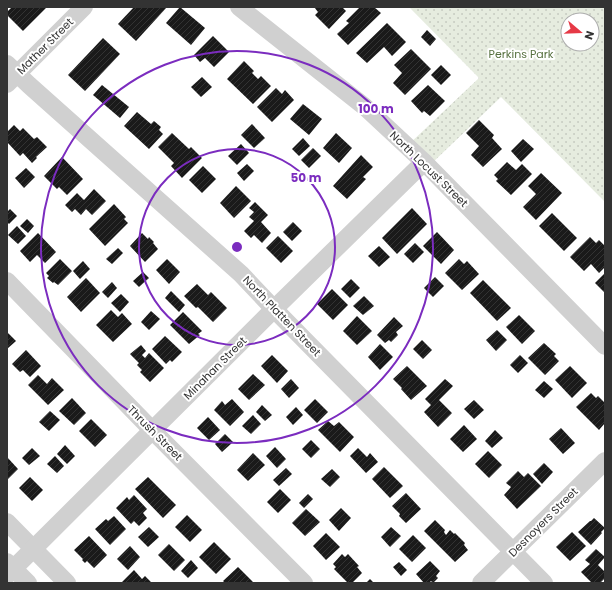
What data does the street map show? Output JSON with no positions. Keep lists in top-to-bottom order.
{
  "streets": {
    "street": [
      "Mather Street",
      "North Locust Street",
      "North Platten Street",
      "Minahan Street",
      "Thrush Street",
      "Desnoyers Street"
    ]
  },
  "crossings": [
    ["Mather Street", "North Platten Street"],
    ["North Locust Street", "Minahan Street"],
    ["North Platten Street", "Minahan Street"],
    ["North Platten Street", "Desnoyers Street"],
    ["Minahan Street", "Thrush Street"]
  ],
  "parks": ["Perkins Park"],
  "north": "right",
  "rings": ["100 m", "50 m"]
}
